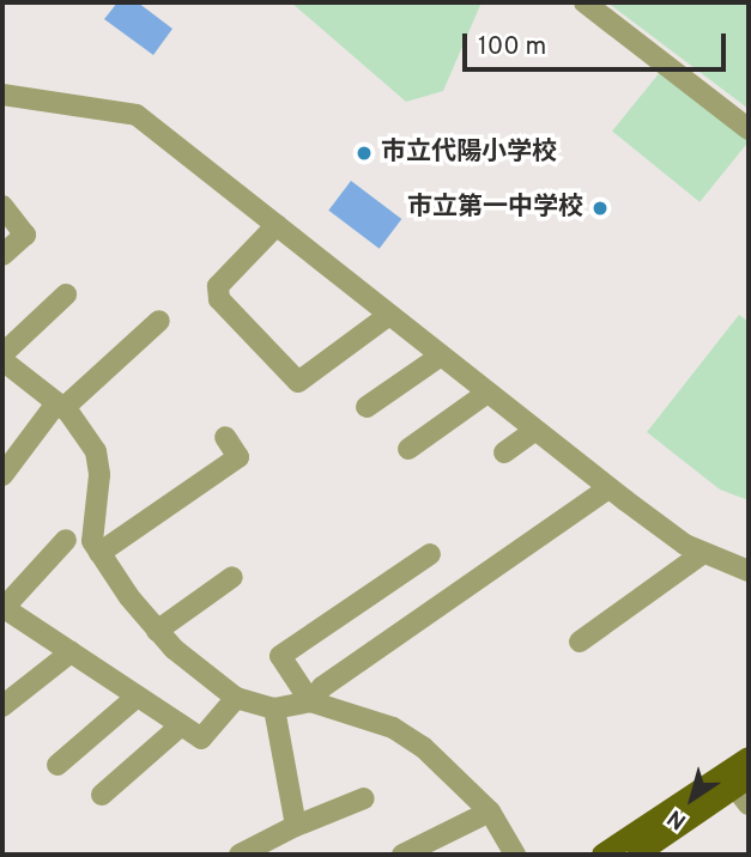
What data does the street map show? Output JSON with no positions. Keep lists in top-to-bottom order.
{
  "places": ["市立代陽小学校", "市立第一中学校"],
  "scale_bar": "100 m",
  "north": "bottom left"
}
